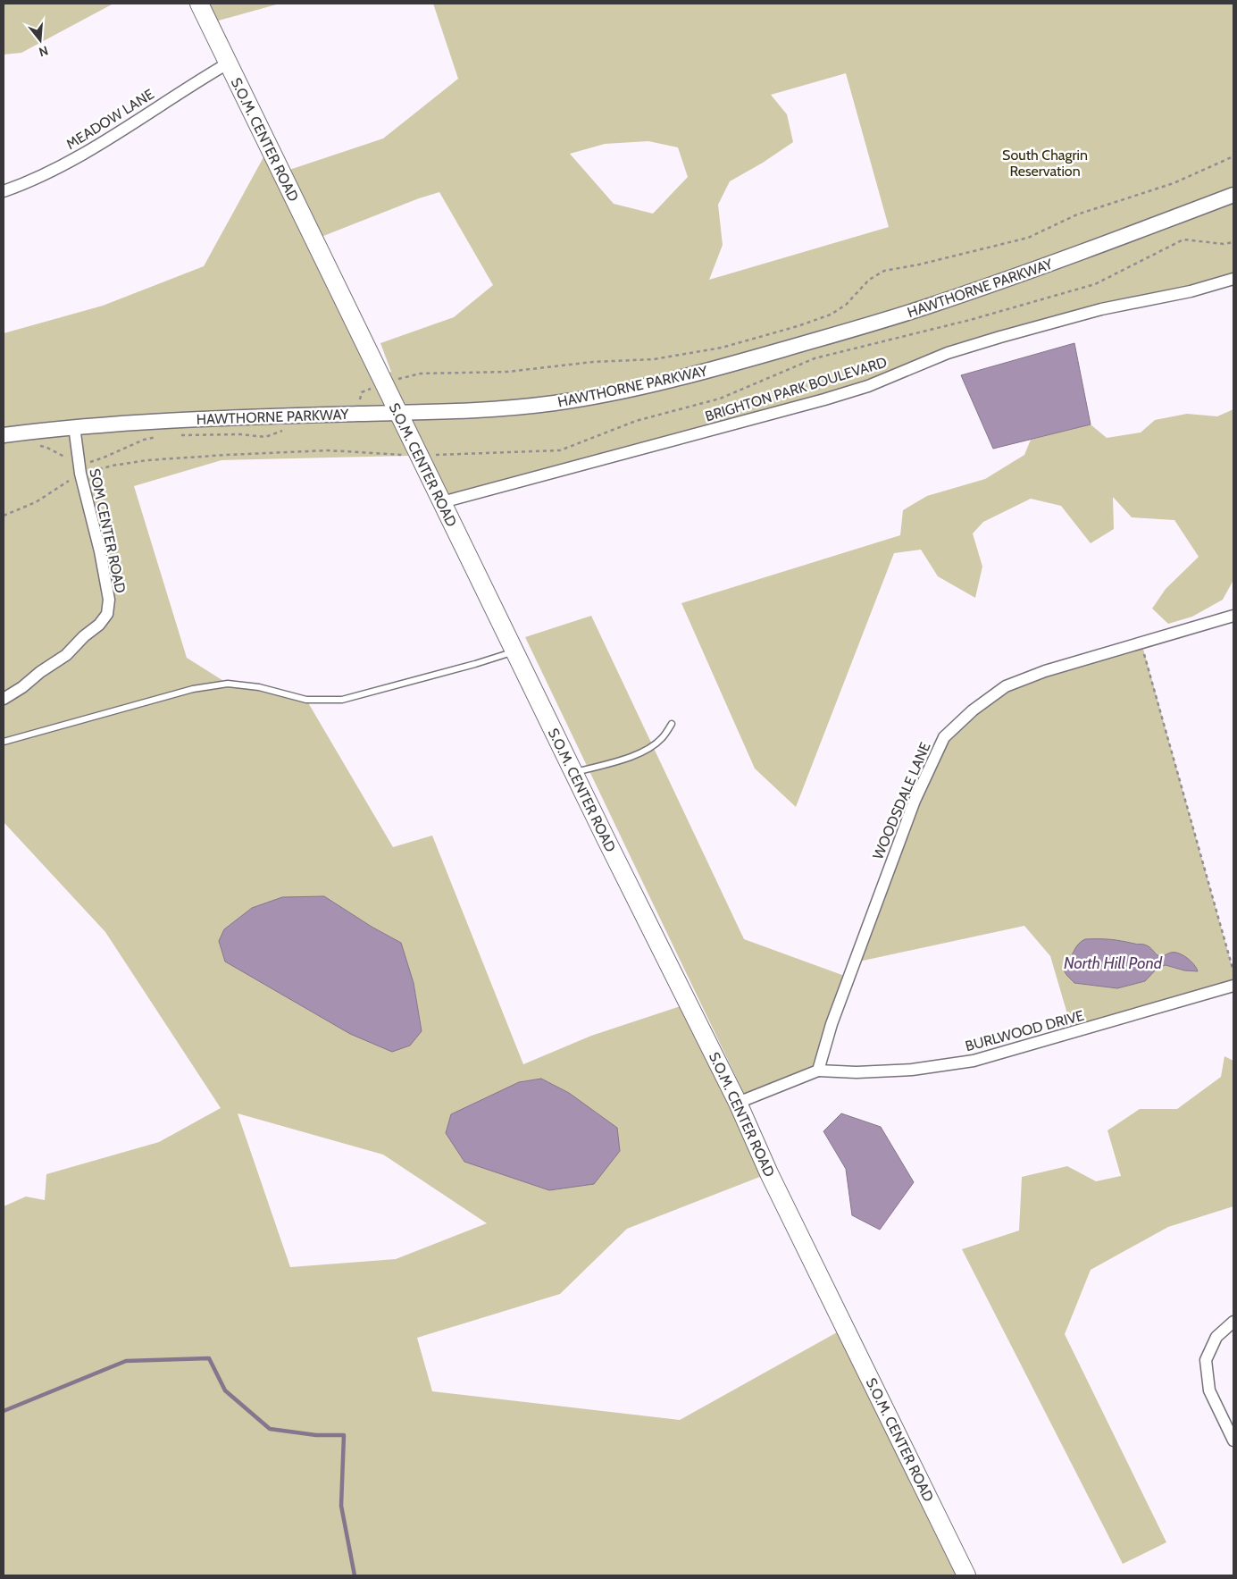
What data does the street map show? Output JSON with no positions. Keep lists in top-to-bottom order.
{
  "streets": {
    "main road": ["S.O.M. CENTER ROAD"],
    "street": [
      "MEADOW LANE",
      "HAWTHORNE PARKWAY",
      "BRIGHTON PARK BOULEVARD",
      "SOM CENTER ROAD",
      "WOODSDALE LANE",
      "BURLWOOD DRIVE"
    ]
  },
  "crossings": [
    ["MEADOW LANE", "S.O.M. CENTER ROAD"],
    ["S.O.M. CENTER ROAD", "HAWTHORNE PARKWAY"],
    ["S.O.M. CENTER ROAD", "BRIGHTON PARK BOULEVARD"],
    ["HAWTHORNE PARKWAY", "SOM CENTER ROAD"],
    ["WOODSDALE LANE", "BURLWOOD DRIVE"]
  ],
  "water": ["North Hill Pond"],
  "parks": ["South Chagrin Reservation"],
  "north": "bottom"
}
